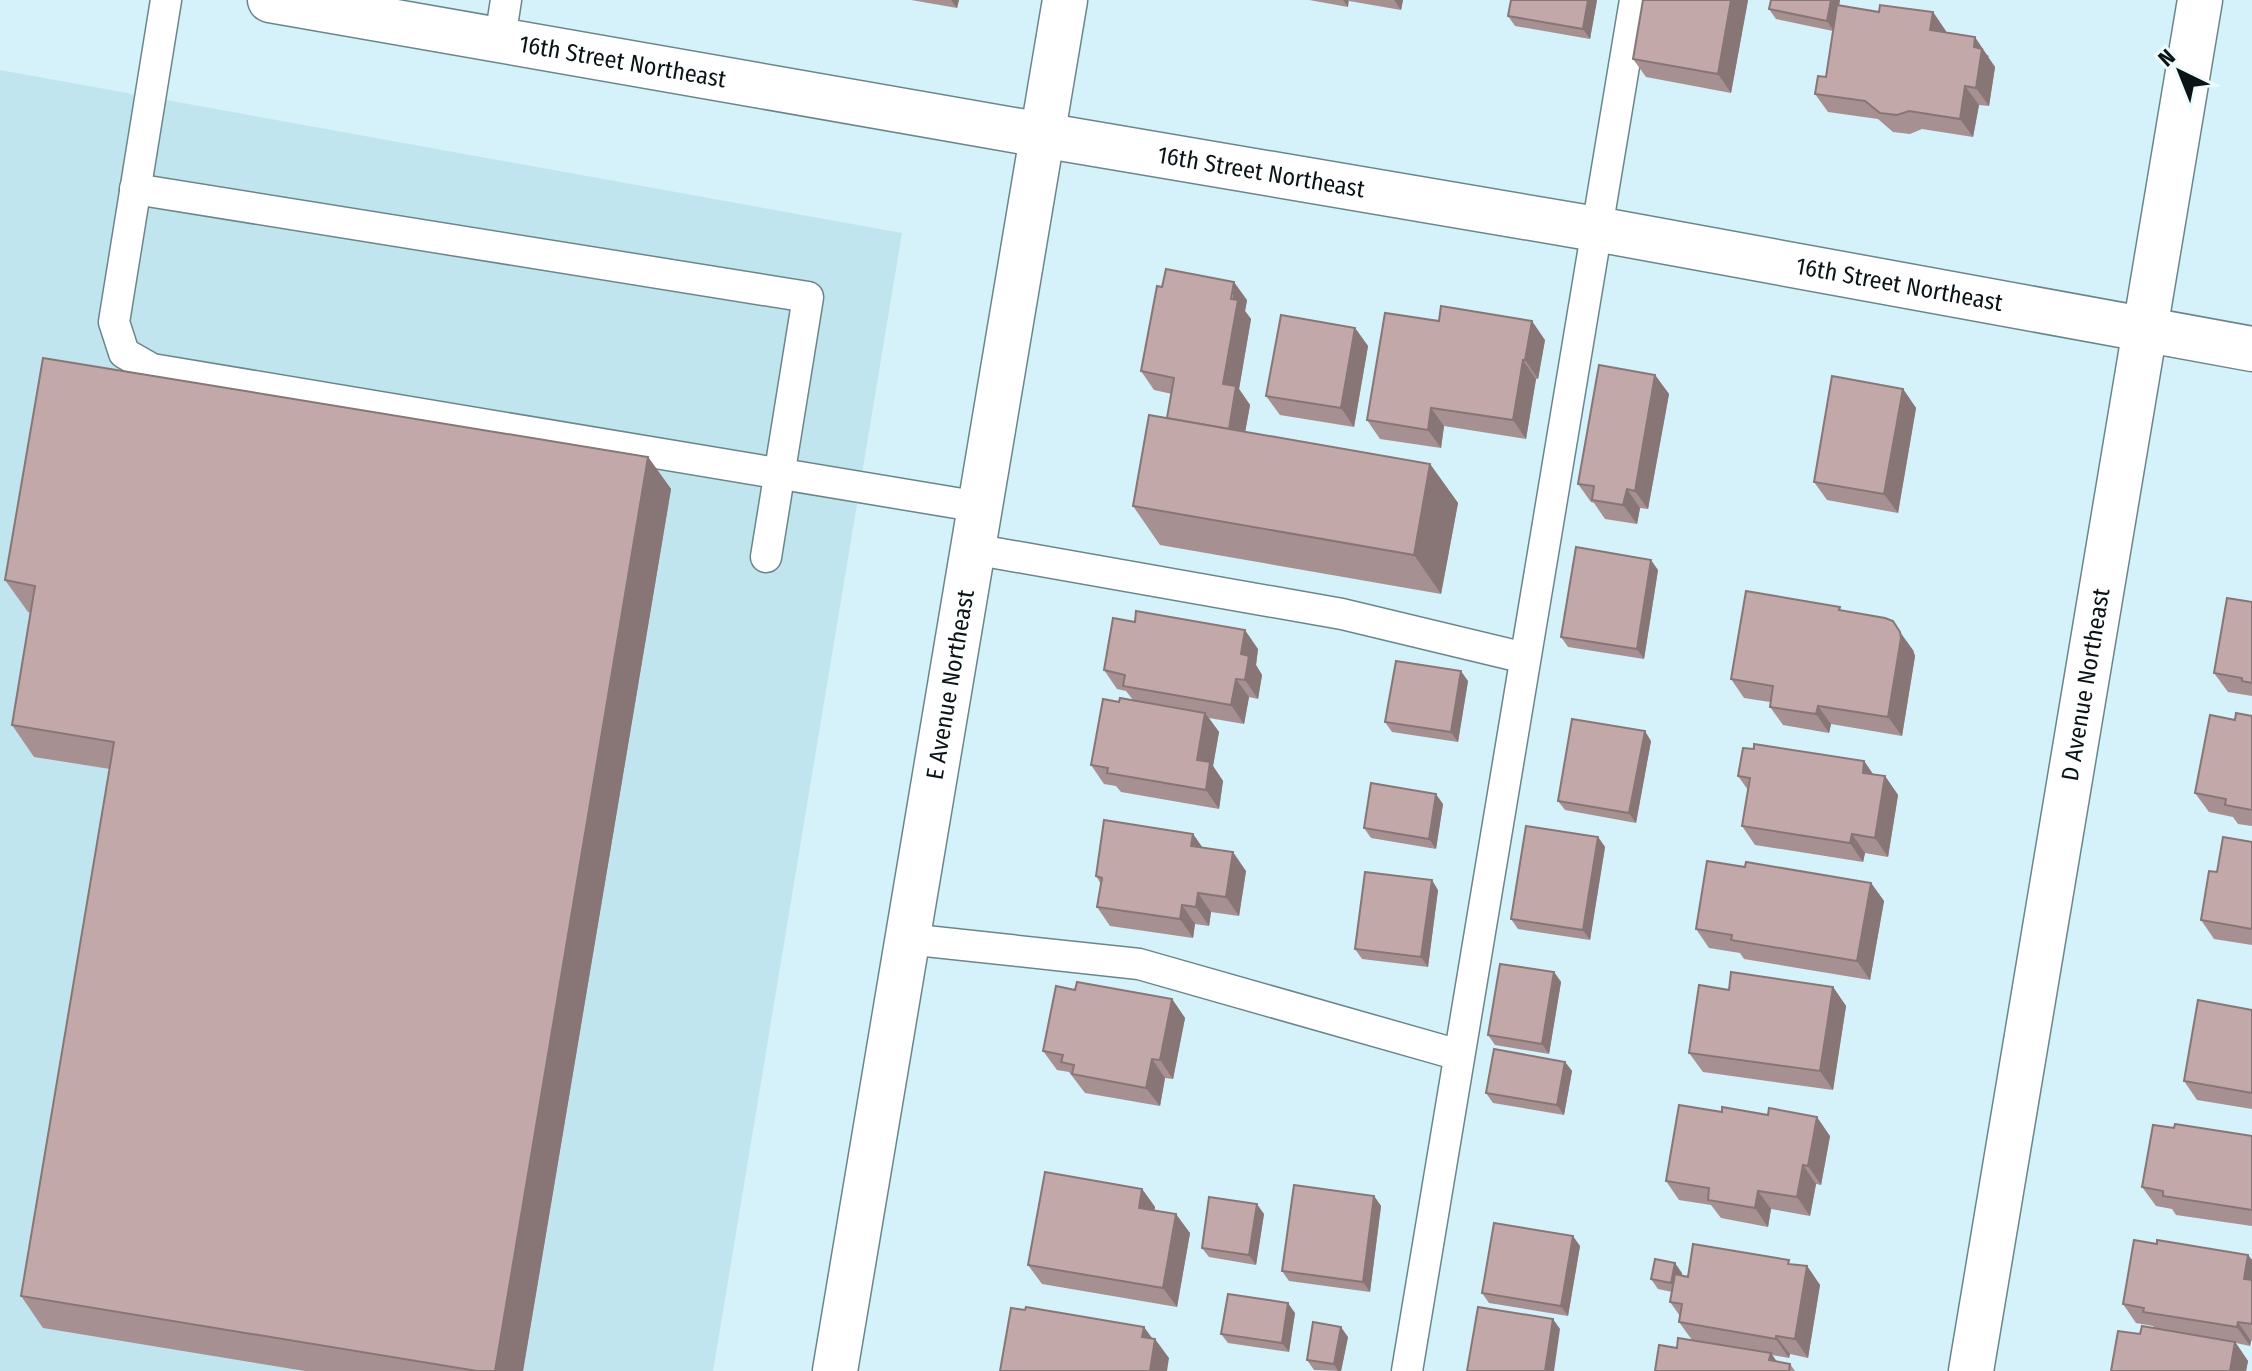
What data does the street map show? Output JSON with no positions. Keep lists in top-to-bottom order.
{
  "streets": {
    "street": ["16th Street Northeast", "E Avenue Northeast", "D Avenue Northeast"]
  },
  "crossings": [
    ["16th Street Northeast", "E Avenue Northeast"],
    ["16th Street Northeast", "D Avenue Northeast"]
  ],
  "north": "top left"
}
